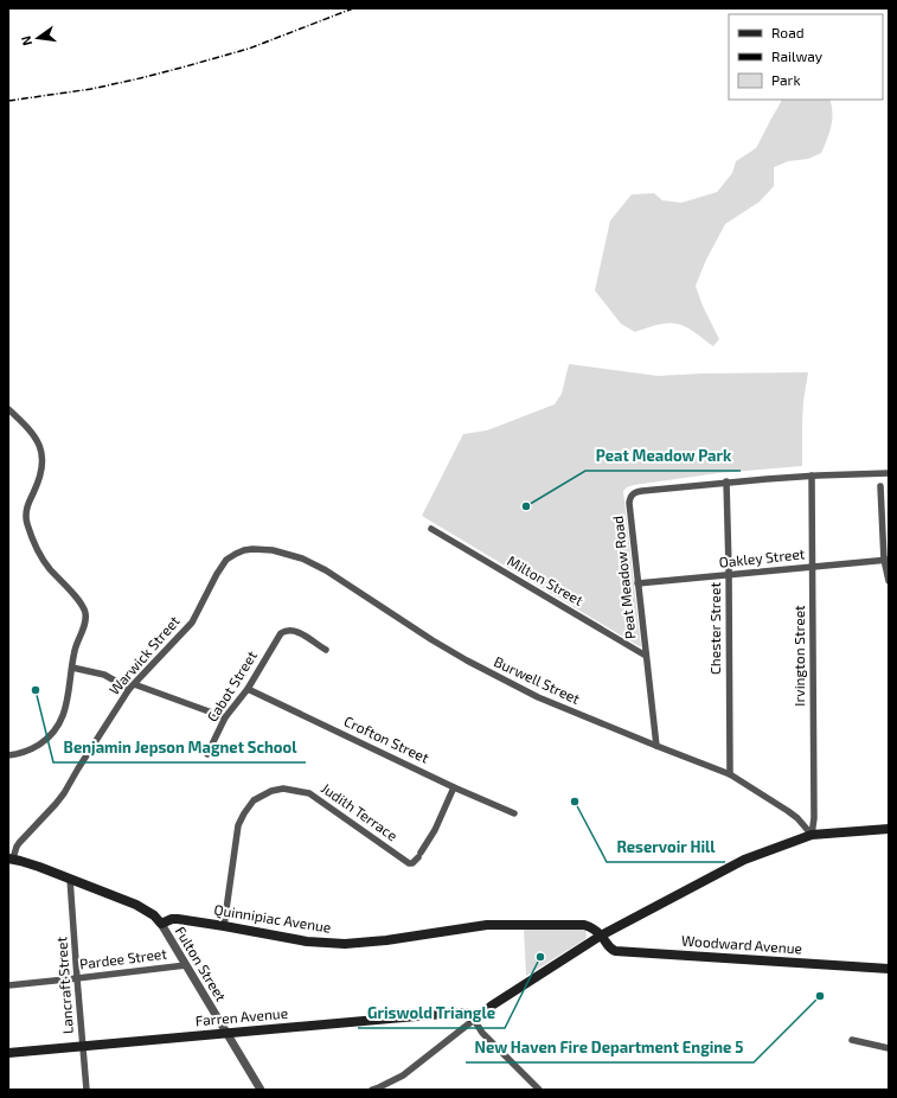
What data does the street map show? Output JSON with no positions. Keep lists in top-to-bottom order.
{
  "streets": {
    "main road": ["Quinnipiac Avenue", "Woodward Avenue", "Farren Avenue"],
    "street": [
      "Oakley Street",
      "Peat Meadow Road",
      "Milton Street",
      "Chester Street",
      "Warwick Street",
      "Irvington Street",
      "Burwell Street",
      "Cabot Street",
      "Crofton Street",
      "Judith Terrace",
      "Pardee Street",
      "Fulton Street",
      "Lancraft Street"
    ]
  },
  "crossings": [
    ["Oakley Street", "Peat Meadow Road"],
    ["Oakley Street", "Chester Street"],
    ["Oakley Street", "Irvington Street"],
    ["Peat Meadow Road", "Milton Street"],
    ["Peat Meadow Road", "Chester Street"],
    ["Peat Meadow Road", "Irvington Street"],
    ["Peat Meadow Road", "Burwell Street"],
    ["Chester Street", "Burwell Street"],
    ["Warwick Street", "Burwell Street"],
    ["Irvington Street", "Burwell Street"],
    ["Cabot Street", "Crofton Street"],
    ["Crofton Street", "Judith Terrace"],
    ["Judith Terrace", "Quinnipiac Avenue"],
    ["Quinnipiac Avenue", "Woodward Avenue"],
    ["Quinnipiac Avenue", "Fulton Street"],
    ["Pardee Street", "Fulton Street"],
    ["Pardee Street", "Lancraft Street"],
    ["Fulton Street", "Farren Avenue"],
    ["Lancraft Street", "Farren Avenue"]
  ],
  "places": [
    "Peat Meadow Park",
    "Benjamin Jepson Magnet School",
    "Reservoir Hill",
    "Griswold Triangle",
    "New Haven Fire Department Engine 5"
  ],
  "legend": ["Road", "Railway", "Park"],
  "north": "left"
}
